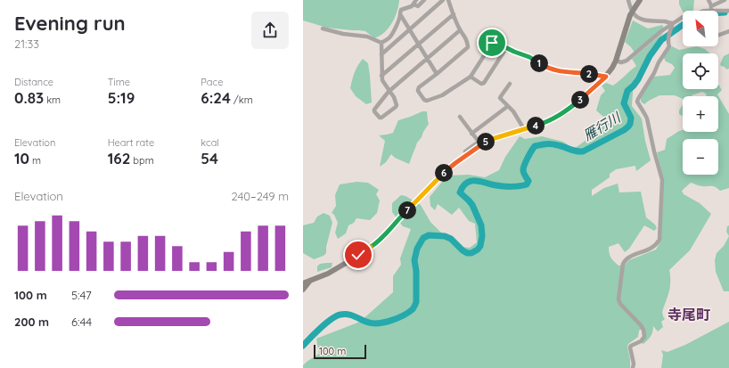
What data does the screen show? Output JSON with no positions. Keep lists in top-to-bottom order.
{
  "districts": ["寺尾町"],
  "water": ["雁行川"],
  "scale_bar": "100 m",
  "north": "top left",
  "page": {
    "heading": ["Evening run", "21:33"],
    "map_buttons": ["+", "−"],
    "pins": [
      "1",
      "2",
      "3",
      "4",
      "5",
      "6",
      "7"
    ],
    "stats": [
      ["Distance", "0.83 km"],
      ["Time", "5:19"],
      ["Pace", "6:24 /km"],
      ["Elevation", "10 m"],
      ["Heart rate", "162 bpm"],
      ["kcal", "54"]
    ],
    "chart": ["Elevation", "240–249 m"],
    "list": [
      {
        "name": "100 m",
        "note": "5:47"
      },
      {
        "name": "200 m",
        "note": "6:44"
      }
    ],
    "scale": "100 m"
  }
}
